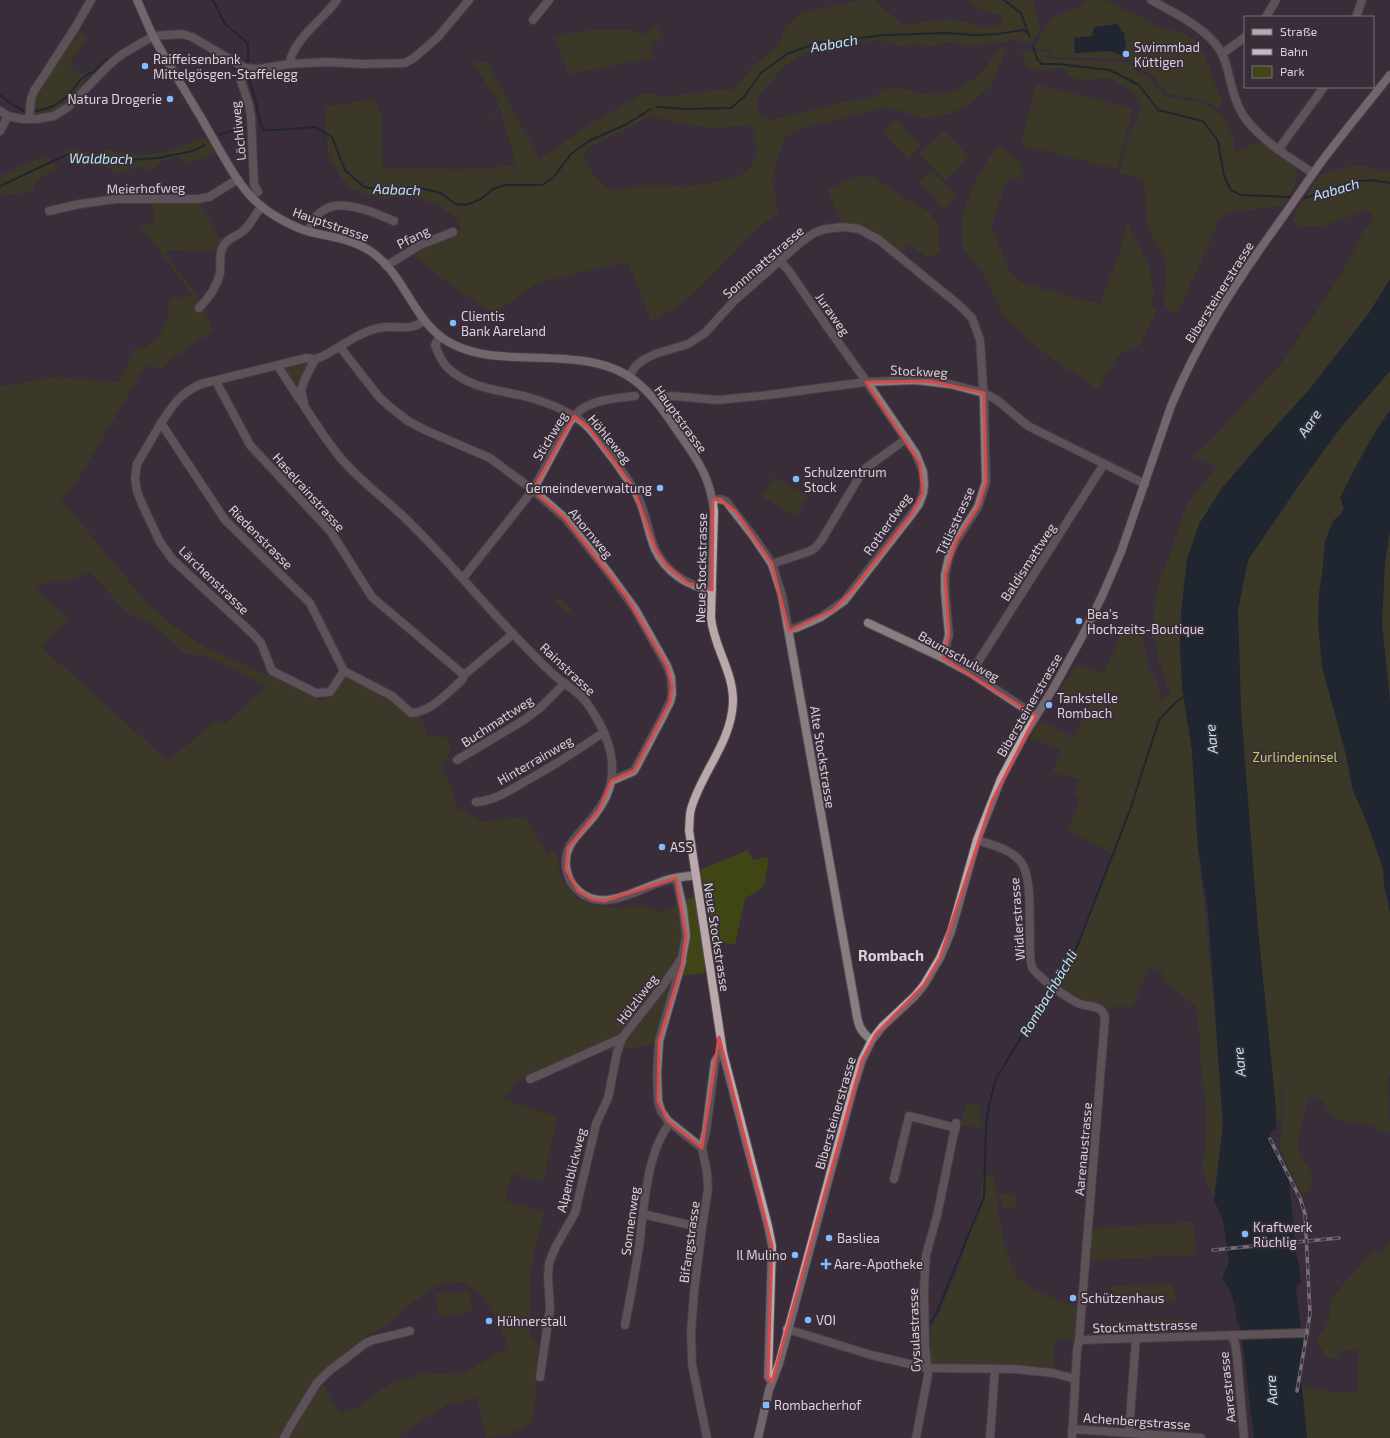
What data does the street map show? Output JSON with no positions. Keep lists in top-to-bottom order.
{
  "streets": {
    "street": [
      "Löchliweg",
      "Meierhofweg",
      "Hauptstrasse",
      "Pfang",
      "Sonnmattstrasse",
      "Bibersteinerstrasse",
      "Juraweg",
      "Stockweg",
      "Stichweg",
      "Höhleweg",
      "Haselrainstrasse",
      "Titlisstrasse",
      "Rotherdweg",
      "Ahornweg",
      "Riedenstrasse",
      "Baldismattweg",
      "Neue Stockstrasse",
      "Lärchenstrasse",
      "Baumschulweg",
      "Rainstrasse",
      "Buchmattweg",
      "Alte Stockstrasse",
      "Hinterrainweg",
      "Widlerstrasse",
      "Hölzliweg",
      "Aarenaustrasse",
      "Alpenblickweg",
      "Sonnenweg",
      "Bifangstrasse",
      "Stockmattstrasse",
      "Gysulastrasse",
      "Aarestrasse",
      "Achenbergstrasse"
    ]
  },
  "crossings": [
    ["Meierhofweg", "Hauptstrasse"],
    ["Hauptstrasse", "Pfang"],
    ["Hauptstrasse", "Sonnmattstrasse"],
    ["Hauptstrasse", "Höhleweg"],
    ["Hauptstrasse", "Neue Stockstrasse"],
    ["Hauptstrasse", "Alte Stockstrasse"],
    ["Sonnmattstrasse", "Juraweg"],
    ["Sonnmattstrasse", "Stockweg"],
    ["Sonnmattstrasse", "Titlisstrasse"],
    ["Bibersteinerstrasse", "Stockweg"],
    ["Bibersteinerstrasse", "Neue Stockstrasse"],
    ["Bibersteinerstrasse", "Baumschulweg"],
    ["Bibersteinerstrasse", "Alte Stockstrasse"],
    ["Bibersteinerstrasse", "Widlerstrasse"],
    ["Juraweg", "Stockweg"],
    ["Juraweg", "Rotherdweg"],
    ["Stockweg", "Titlisstrasse"],
    ["Stockweg", "Rotherdweg"],
    ["Stockweg", "Baldismattweg"],
    ["Stichweg", "Höhleweg"],
    ["Stichweg", "Ahornweg"],
    ["Stichweg", "Rainstrasse"],
    ["Höhleweg", "Neue Stockstrasse"],
    ["Titlisstrasse", "Baumschulweg"],
    ["Rotherdweg", "Alte Stockstrasse"],
    ["Ahornweg", "Rainstrasse"],
    ["Riedenstrasse", "Lärchenstrasse"],
    ["Baldismattweg", "Baumschulweg"],
    ["Neue Stockstrasse", "Rainstrasse"],
    ["Neue Stockstrasse", "Alte Stockstrasse"],
    ["Neue Stockstrasse", "Bifangstrasse"],
    ["Rainstrasse", "Buchmattweg"],
    ["Rainstrasse", "Hinterrainweg"],
    ["Rainstrasse", "Hölzliweg"],
    ["Widlerstrasse", "Aarenaustrasse"],
    ["Hölzliweg", "Alpenblickweg"],
    ["Aarenaustrasse", "Stockmattstrasse"],
    ["Stockmattstrasse", "Aarestrasse"],
    ["Stockmattstrasse", "Achenbergstrasse"]
  ],
  "districts": ["Rombach"],
  "water": [
    "Aabach",
    "Waldbach",
    "Aare",
    "Rombachbächli"
  ],
  "parks": ["Zurlindeninsel"],
  "places": {
    "other": [
      "Swimmbad Küttigen",
      "Raiffeisenbank Mittelgösgen-Staffelegg",
      "Natura Drogerie",
      "Clientis Bank Aareland",
      "Schulzentrum Stock",
      "Gemeindeverwaltung",
      "Bea's Hochzeits-Boutique",
      "Tankstelle Rombach",
      "ASS",
      "Kraftwerk Rüchlig",
      "Basliea",
      "Il Mulino",
      "Schützenhaus",
      "VOI",
      "Hühnerstall"
    ],
    "health": ["Aare-Apotheke"],
    "transit": ["Rombacherhof"]
  },
  "legend": ["Straße", "Bahn", "Park"]
}
